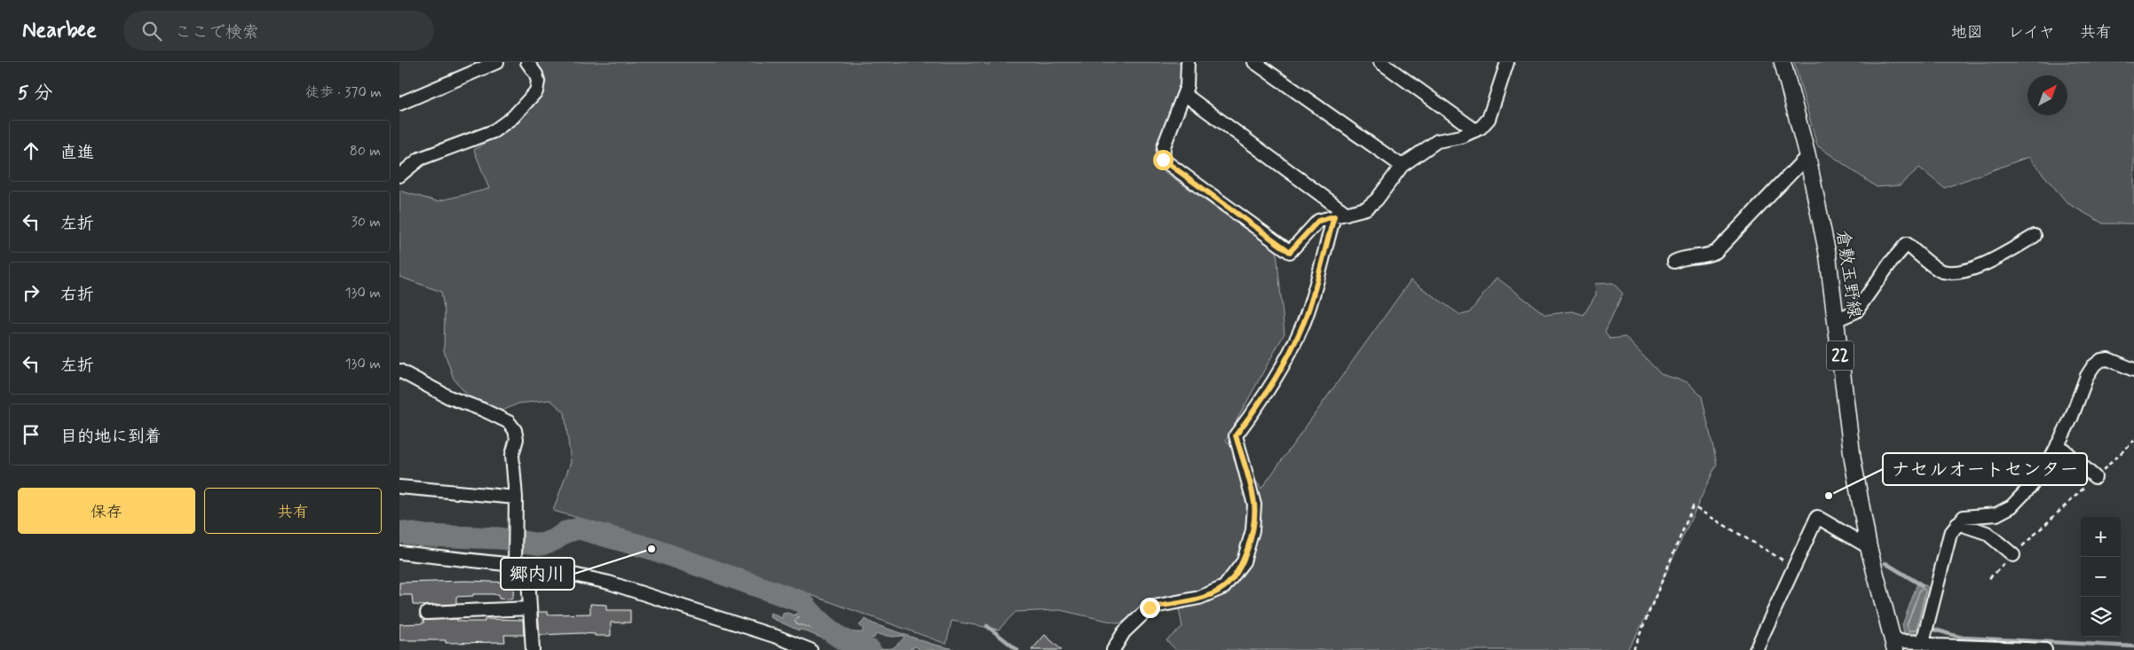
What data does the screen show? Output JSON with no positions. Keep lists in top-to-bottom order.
{
  "streets": {
    "main road": ["倉敷玉野線", "22"]
  },
  "places": ["ナセルオートセンター", "郷内川"],
  "north": "top right",
  "page": {
    "header": "Nearbee",
    "search": "ここで検索",
    "nav": ["地図", "レイヤ", "共有"],
    "heading": ["5 分", "徒歩 · 370 m"],
    "list": [
      ["直進", "80 m"],
      ["左折", "30 m"],
      ["右折", "130 m"],
      ["左折", "130 m"],
      "目的地に到着"
    ],
    "buttons": ["保存", "共有"],
    "map_buttons": ["+", "−"]
  }
}
